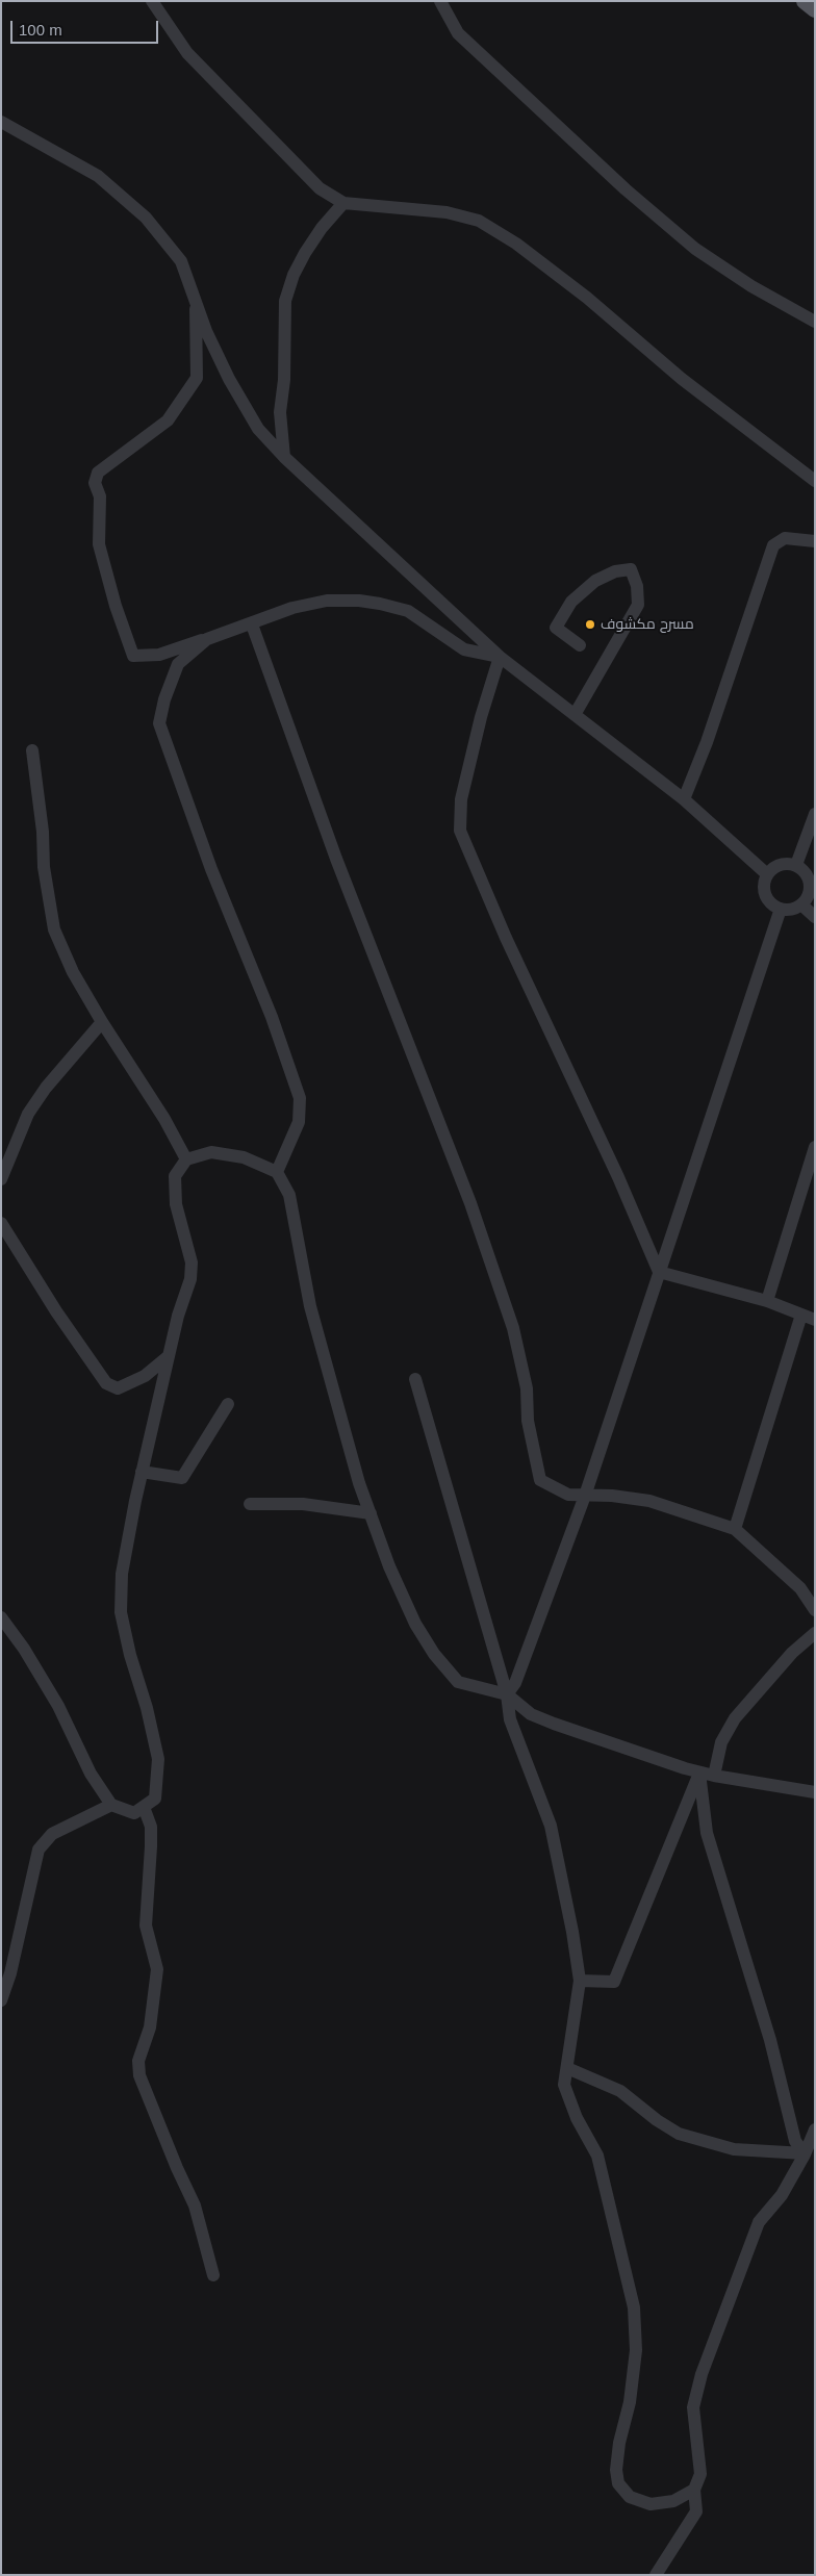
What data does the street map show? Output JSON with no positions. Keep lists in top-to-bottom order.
{
  "places": ["مسرح مكشوف"],
  "scale_bar": "100 m"
}
